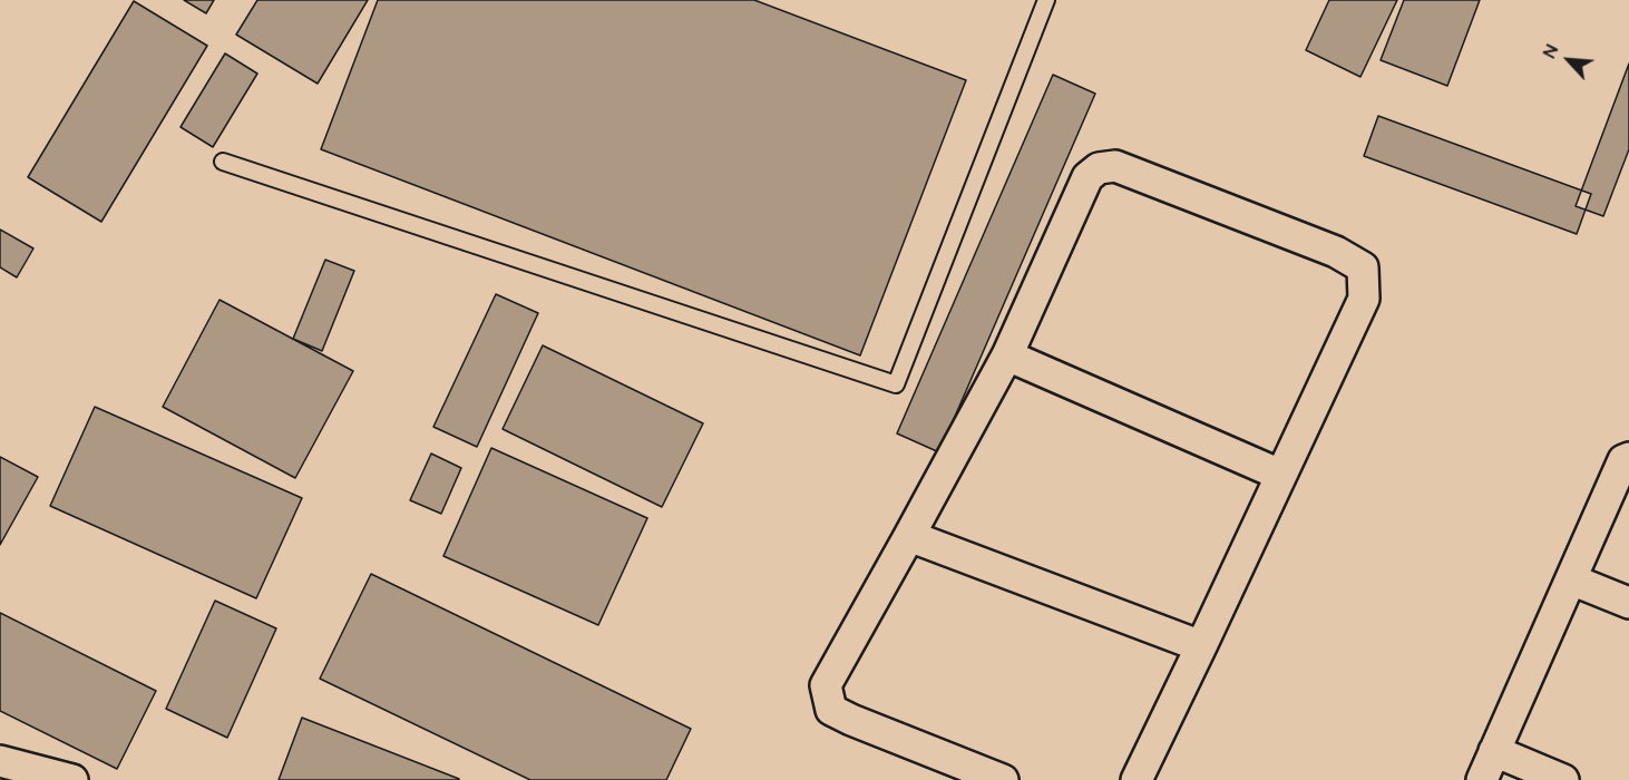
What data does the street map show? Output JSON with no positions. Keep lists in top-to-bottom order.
{
  "north": "top left"
}
